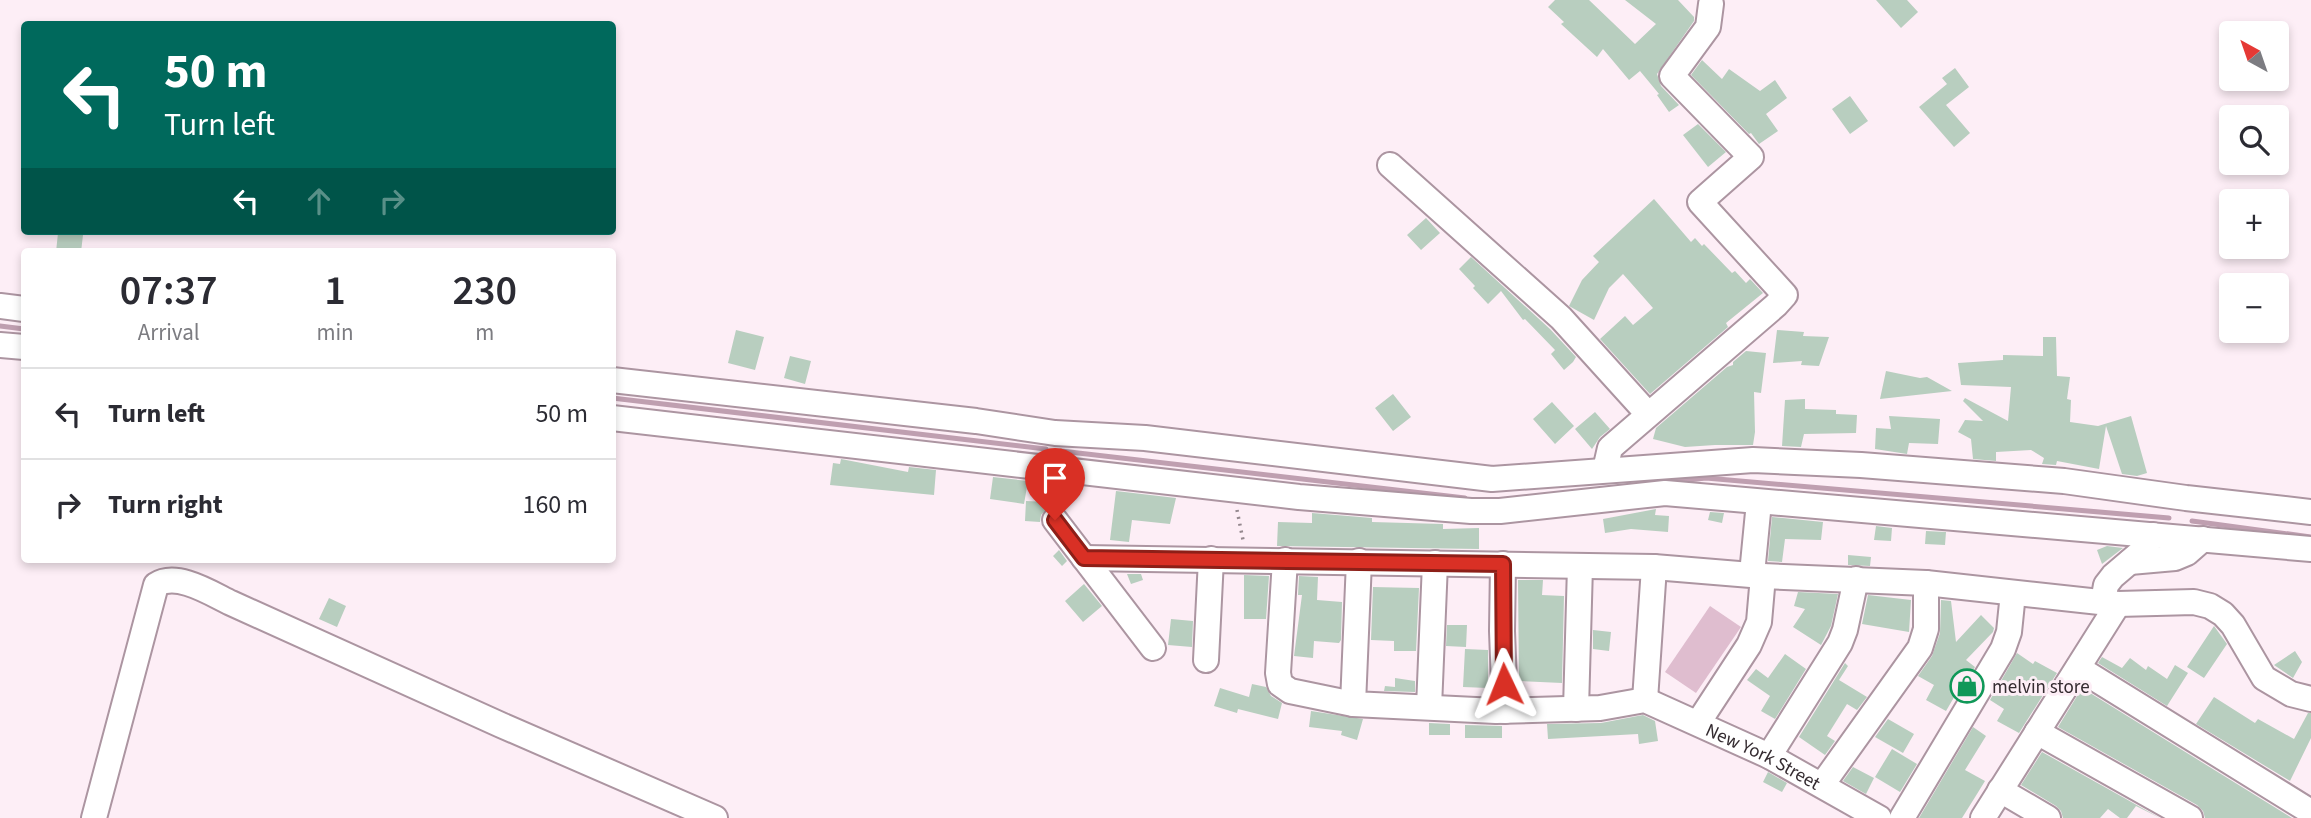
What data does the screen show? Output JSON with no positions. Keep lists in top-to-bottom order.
{
  "streets": {
    "street": ["New York Street"]
  },
  "places": {
    "shop": ["melvin store"]
  },
  "north": "top left",
  "page": {
    "map_buttons": ["+", "−"],
    "turn": ["50 m", "Turn left"],
    "eta": [
      "07:37",
      "Arrival",
      "1",
      "min",
      "230",
      "m"
    ],
    "list": [
      {
        "name": "Turn left",
        "value": "50 m"
      },
      {
        "name": "Turn right",
        "value": "160 m"
      }
    ]
  }
}
